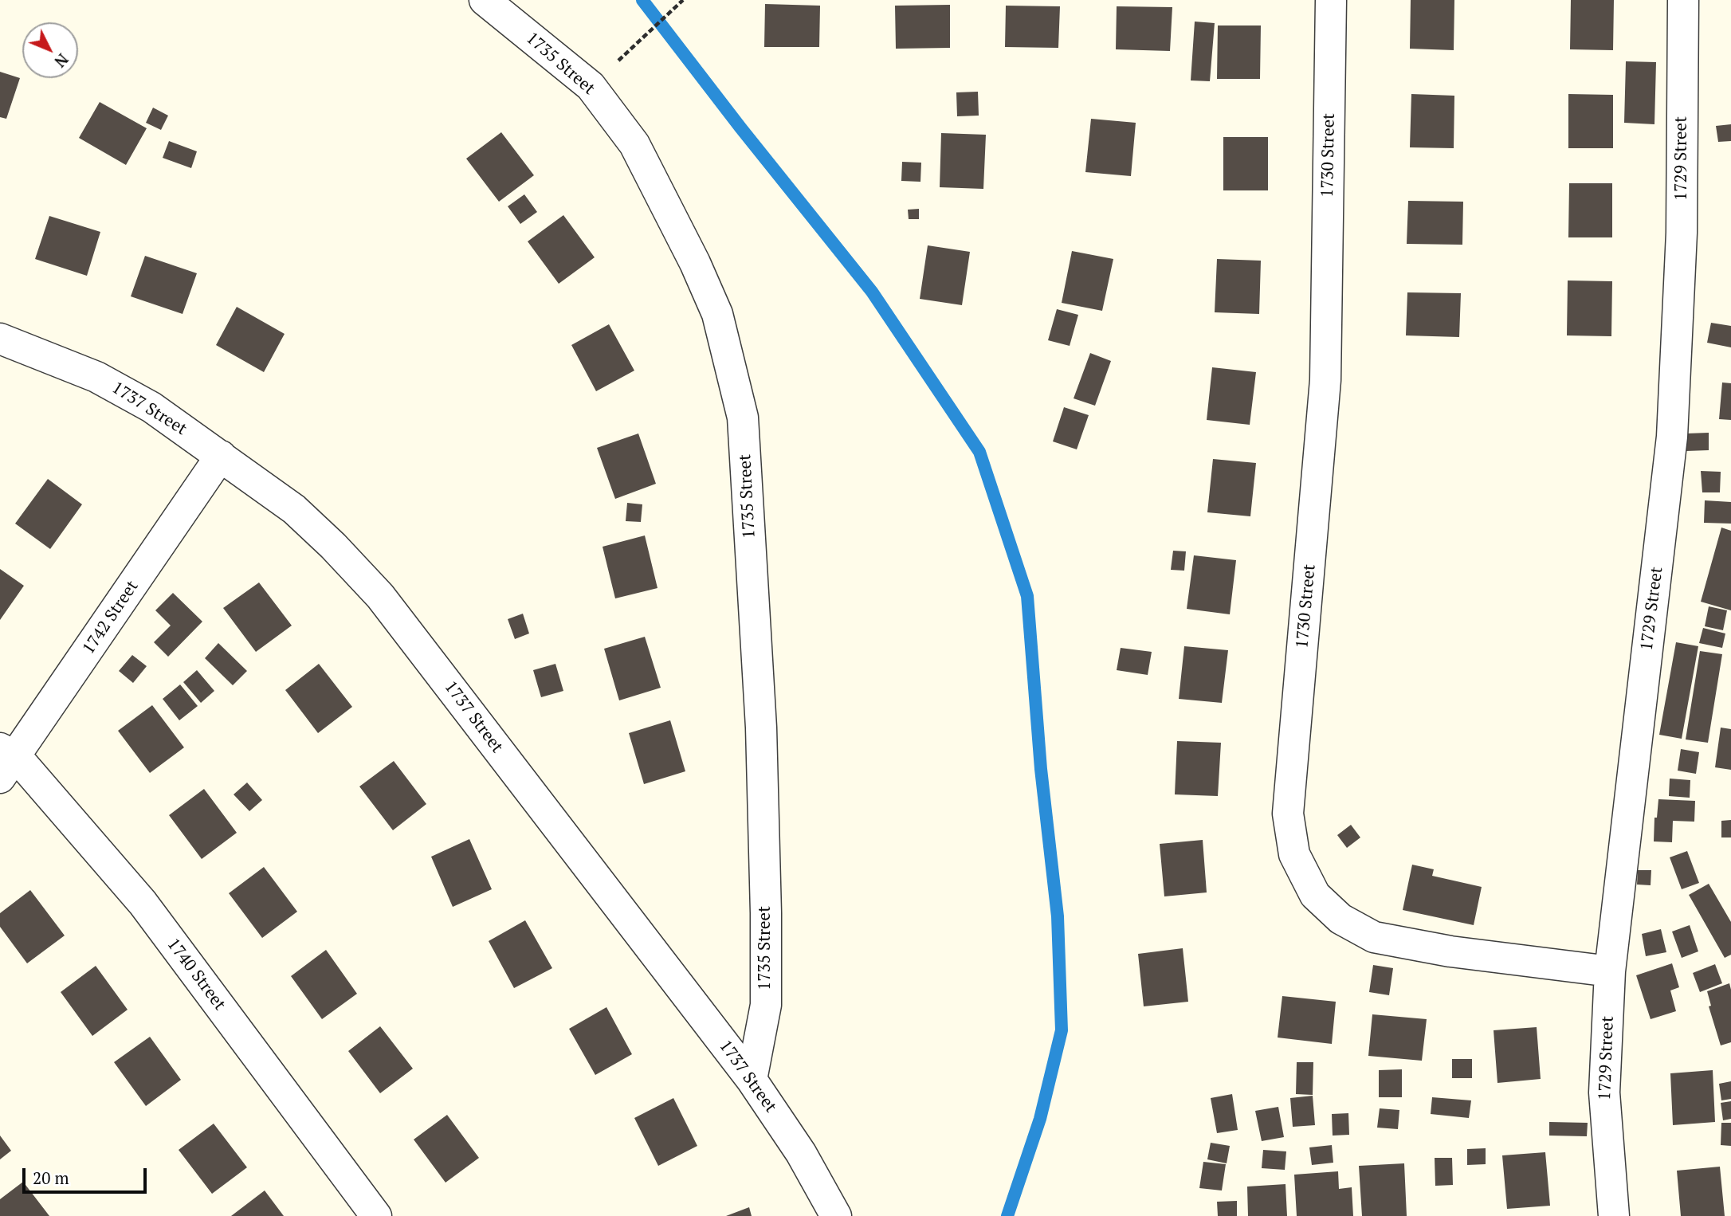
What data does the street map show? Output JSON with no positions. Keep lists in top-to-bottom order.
{
  "streets": {
    "street": [
      "1735 Street",
      "1730 Street",
      "1729 Street",
      "1737 Street",
      "1742 Street",
      "1740 Street"
    ]
  },
  "crossings": [
    ["1735 Street", "1737 Street"],
    ["1730 Street", "1729 Street"],
    ["1737 Street", "1742 Street"],
    ["1742 Street", "1740 Street"]
  ],
  "scale_bar": "20 m",
  "north": "bottom right"
}
